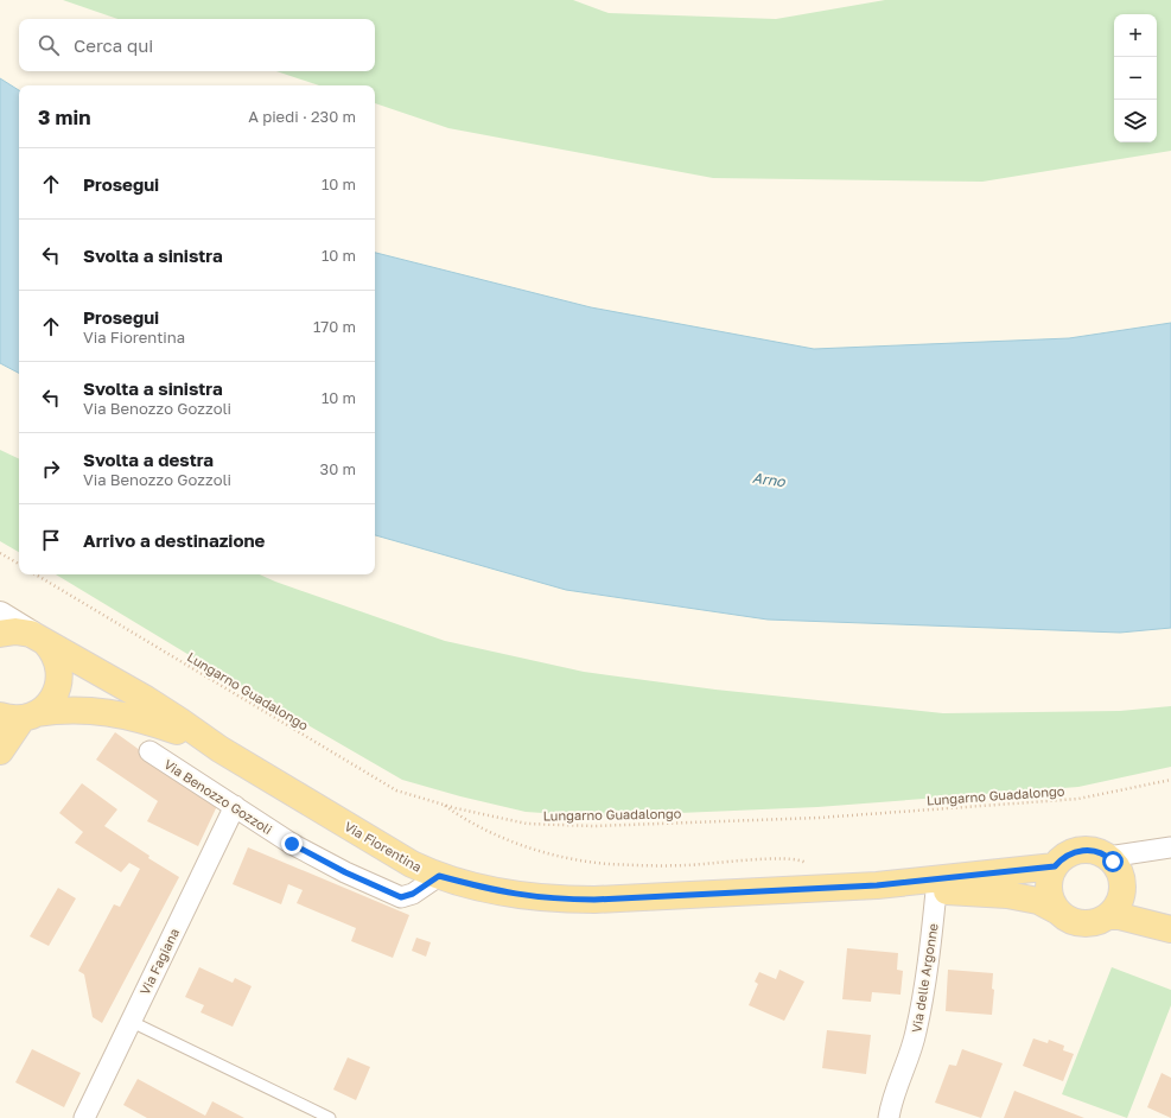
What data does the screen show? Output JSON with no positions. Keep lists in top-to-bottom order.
{
  "streets": {
    "main road": ["Via Fiorentina"],
    "street": ["Via Benozzo Gozzoli", "Via Fagiana", "Via delle Argonne"],
    "path": ["Lungarno Guadalongo"]
  },
  "crossings": [
    ["Via Benozzo Gozzoli", "Via Fiorentina"],
    ["Via Benozzo Gozzoli", "Via Fagiana"],
    ["Via Fiorentina", "Via delle Argonne"]
  ],
  "water": ["Arno"],
  "page": {
    "map_buttons": ["+", "−"],
    "search": "Cerca qui",
    "heading": ["3 min", "A piedi · 230 m"],
    "list": [
      ["Prosegui", "10 m"],
      ["Svolta a sinistra", "10 m"],
      ["Prosegui", "Via Fiorentina", "170 m"],
      ["Svolta a sinistra", "Via Benozzo Gozzoli", "10 m"],
      ["Svolta a destra", "Via Benozzo Gozzoli", "30 m"],
      "Arrivo a destinazione"
    ]
  }
}
